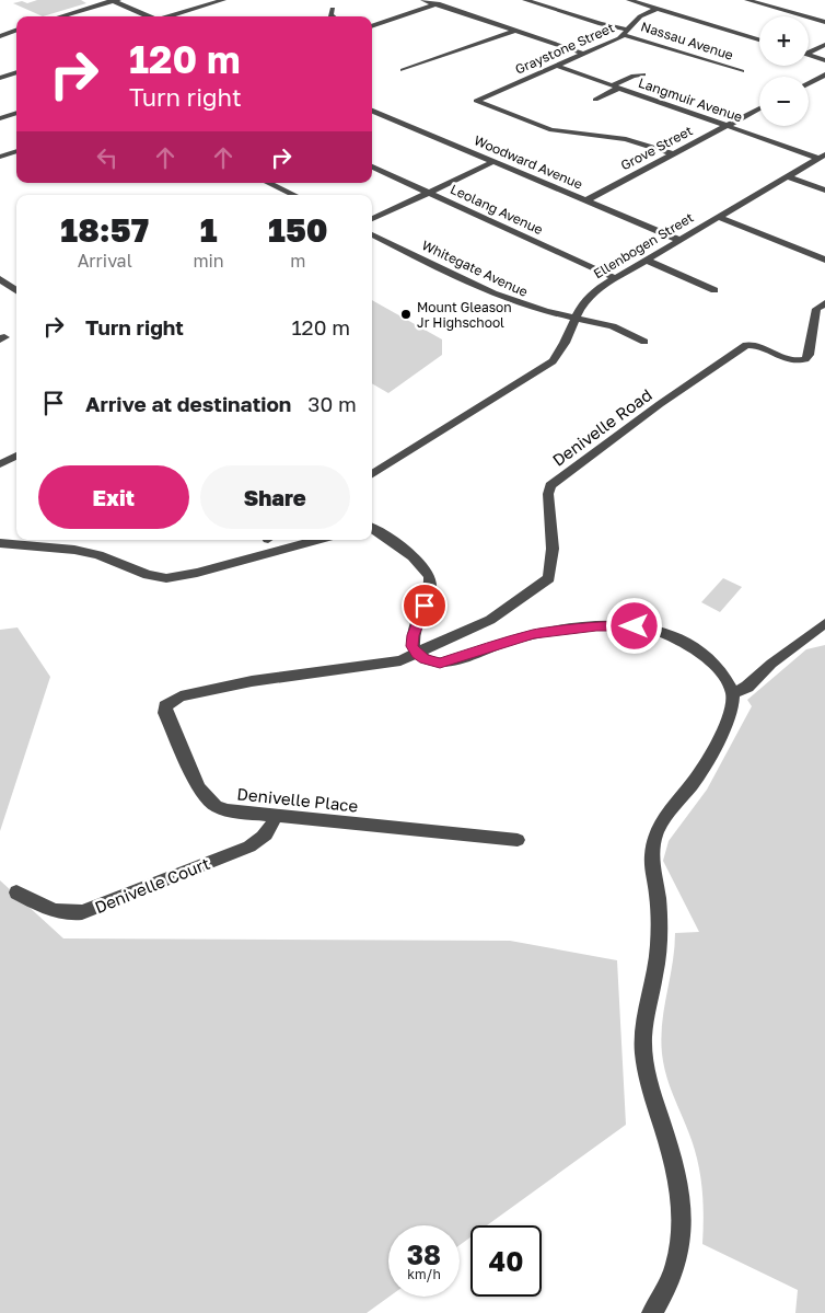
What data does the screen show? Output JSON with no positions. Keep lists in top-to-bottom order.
{
  "streets": {
    "street": [
      "Nassau Avenue",
      "Graystone Street",
      "Langmuir Avenue",
      "Grove Street",
      "Woodward Avenue",
      "Leolang Avenue",
      "Ellenbogen Street",
      "Whitegate Avenue",
      "Denivelle Road",
      "Denivelle Place",
      "Denivelle Court"
    ]
  },
  "crossings": [
    ["Nassau Avenue", "Graystone Street"],
    ["Graystone Street", "Langmuir Avenue"],
    ["Graystone Street", "Grove Street"],
    ["Langmuir Avenue", "Grove Street"],
    ["Langmuir Avenue", "Ellenbogen Street"],
    ["Grove Street", "Woodward Avenue"],
    ["Woodward Avenue", "Ellenbogen Street"],
    ["Leolang Avenue", "Ellenbogen Street"],
    ["Ellenbogen Street", "Whitegate Avenue"],
    ["Denivelle Road", "Denivelle Place"],
    ["Denivelle Place", "Denivelle Court"]
  ],
  "places": ["Mount Gleason Jr Highschool"],
  "page": {
    "map_buttons": ["+", "−"],
    "turn": ["120 m", "Turn right"],
    "eta": [
      "18:57",
      "Arrival",
      "1",
      "min",
      "150",
      "m"
    ],
    "list": [
      {
        "name": "Turn right",
        "value": "120 m"
      },
      {
        "name": "Arrive at destination",
        "value": "30 m"
      }
    ],
    "buttons": ["Exit", "Share"],
    "speed": "38 km/h",
    "limit": "40"
  }
}
